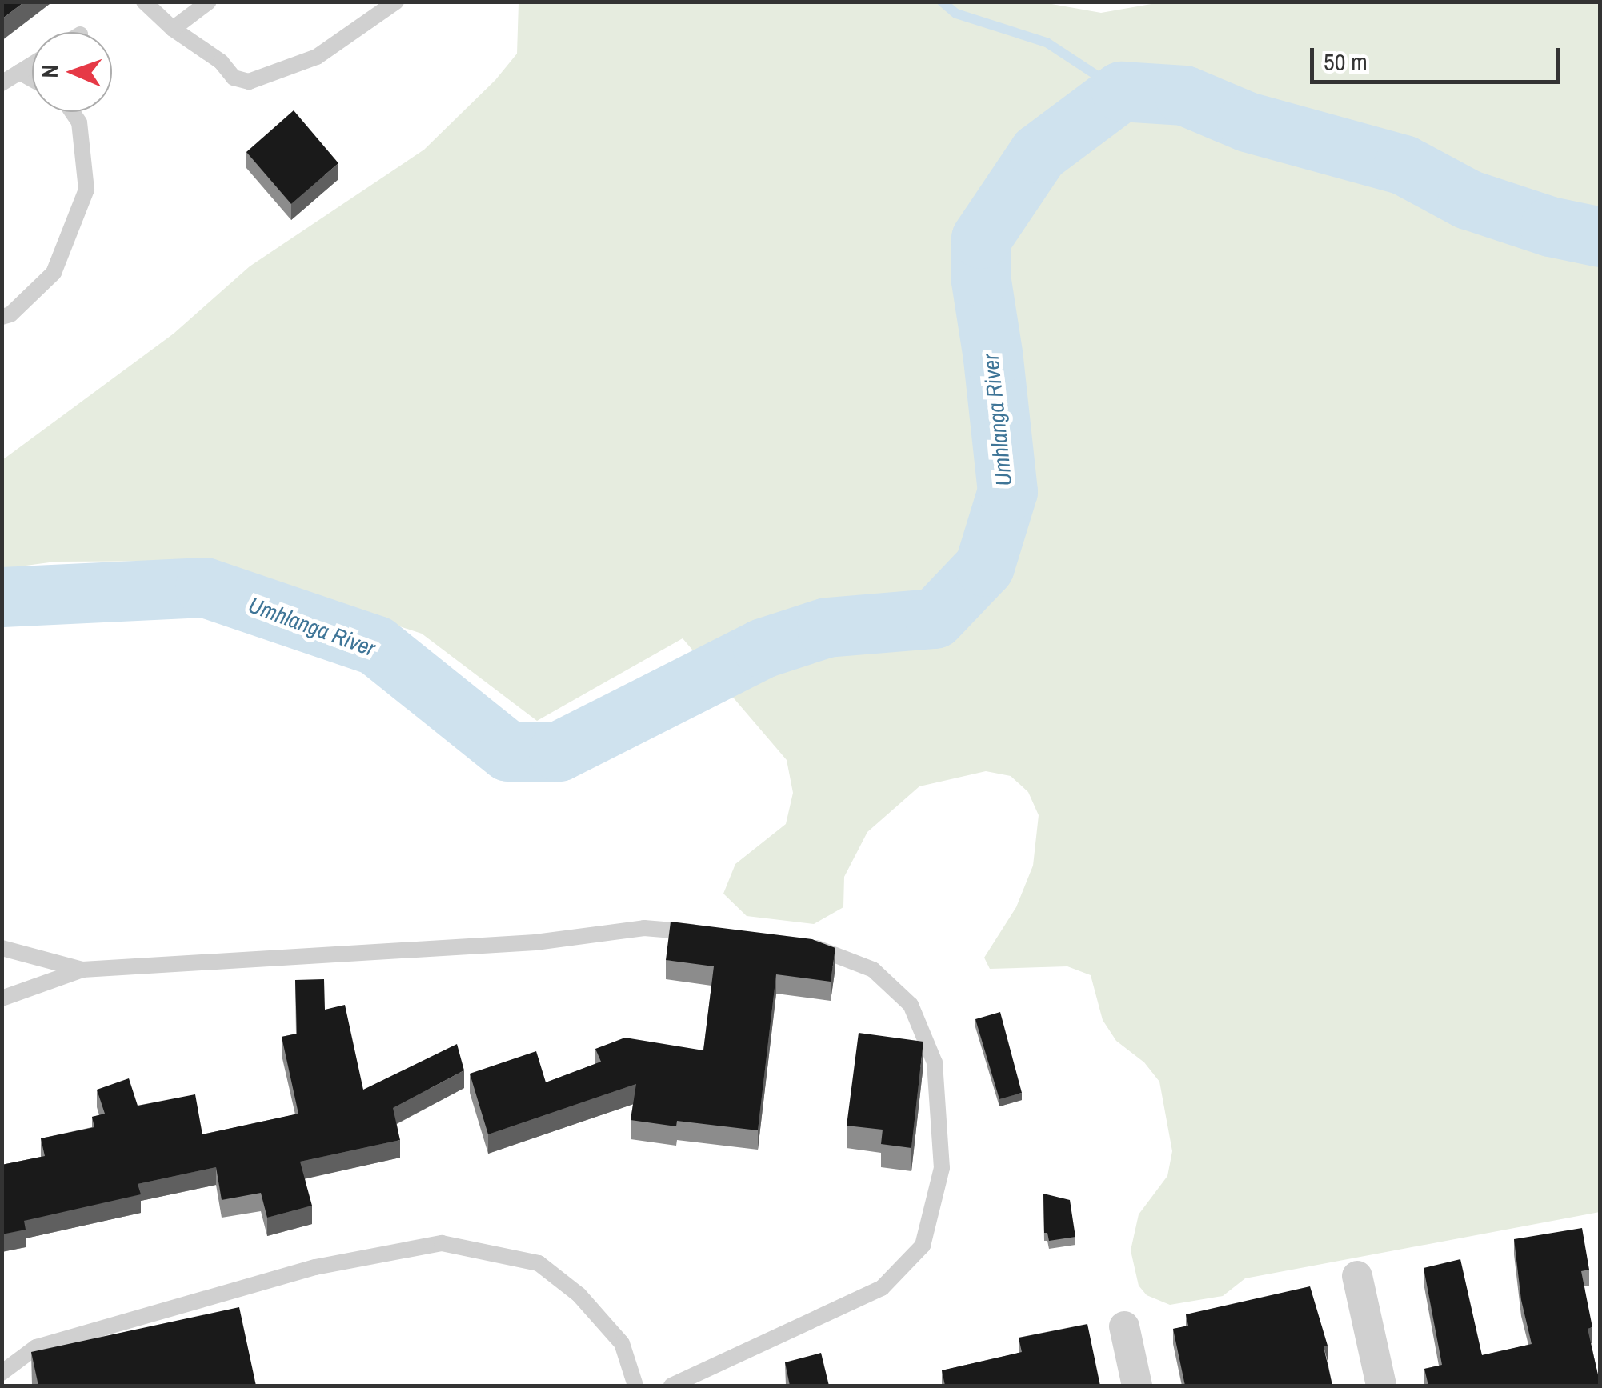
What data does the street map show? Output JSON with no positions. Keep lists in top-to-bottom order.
{
  "water": ["Umhlanga River"],
  "scale_bar": "50 m",
  "north": "left"
}
